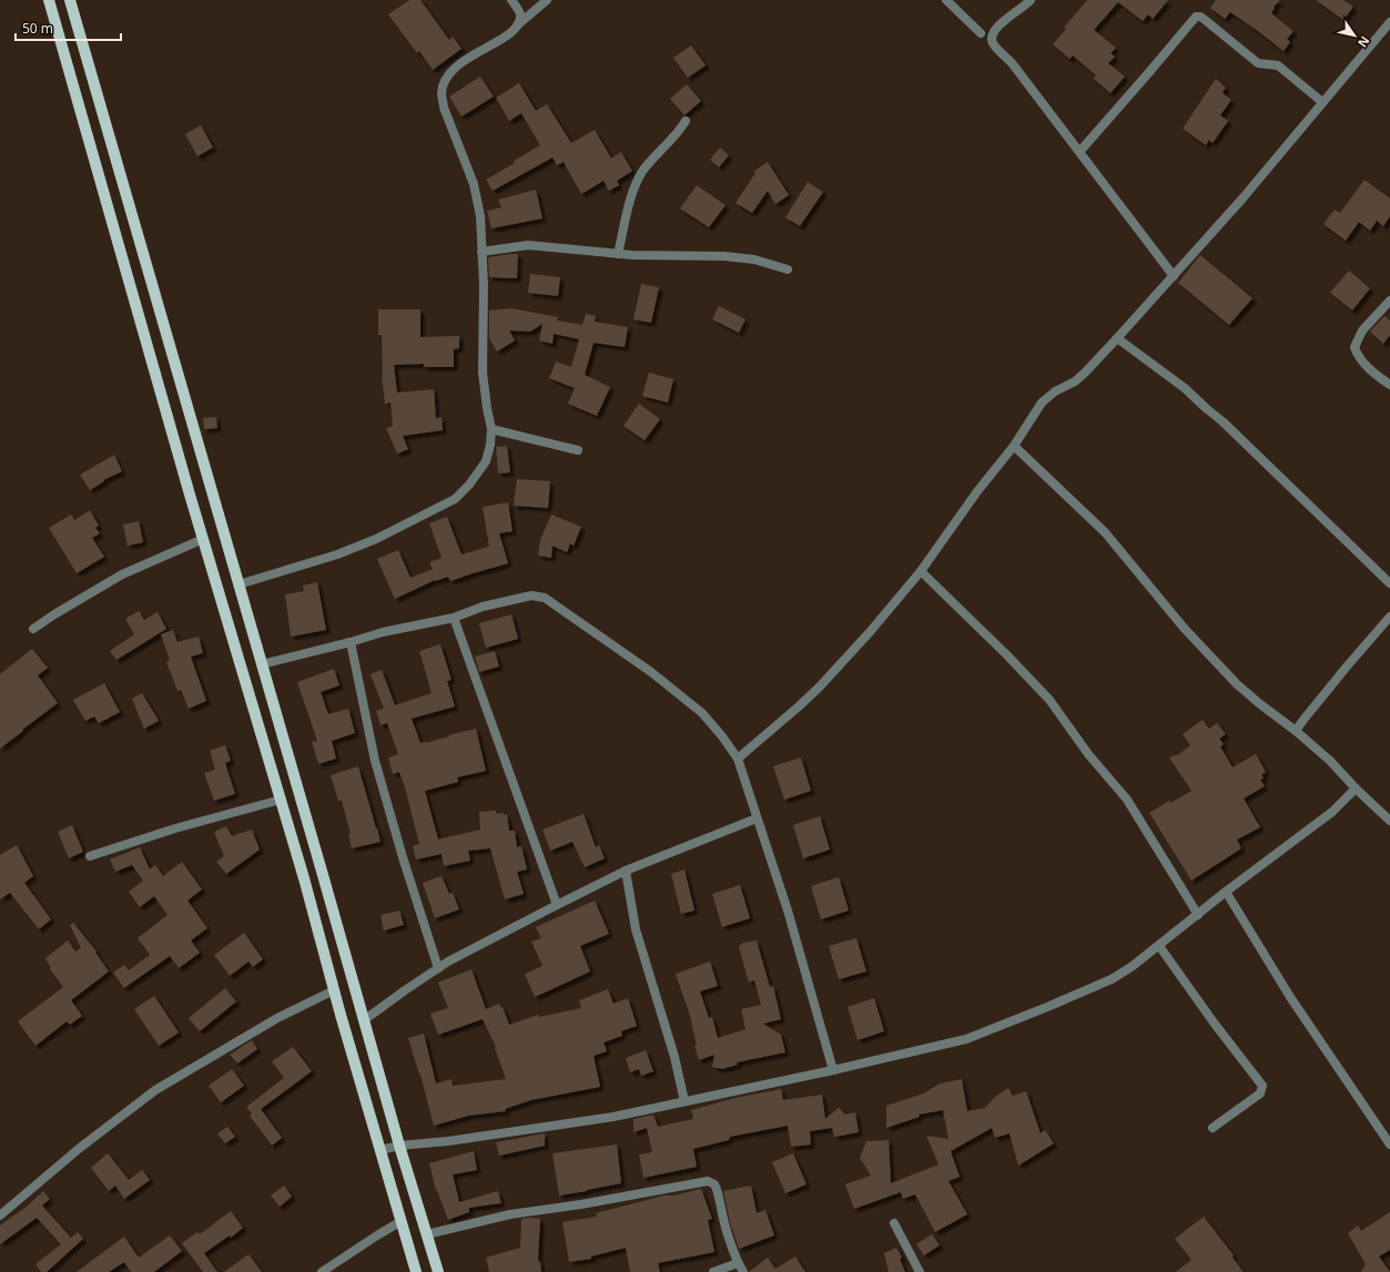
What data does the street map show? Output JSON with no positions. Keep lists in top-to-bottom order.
{
  "scale_bar": "50 m",
  "north": "bottom right"
}
